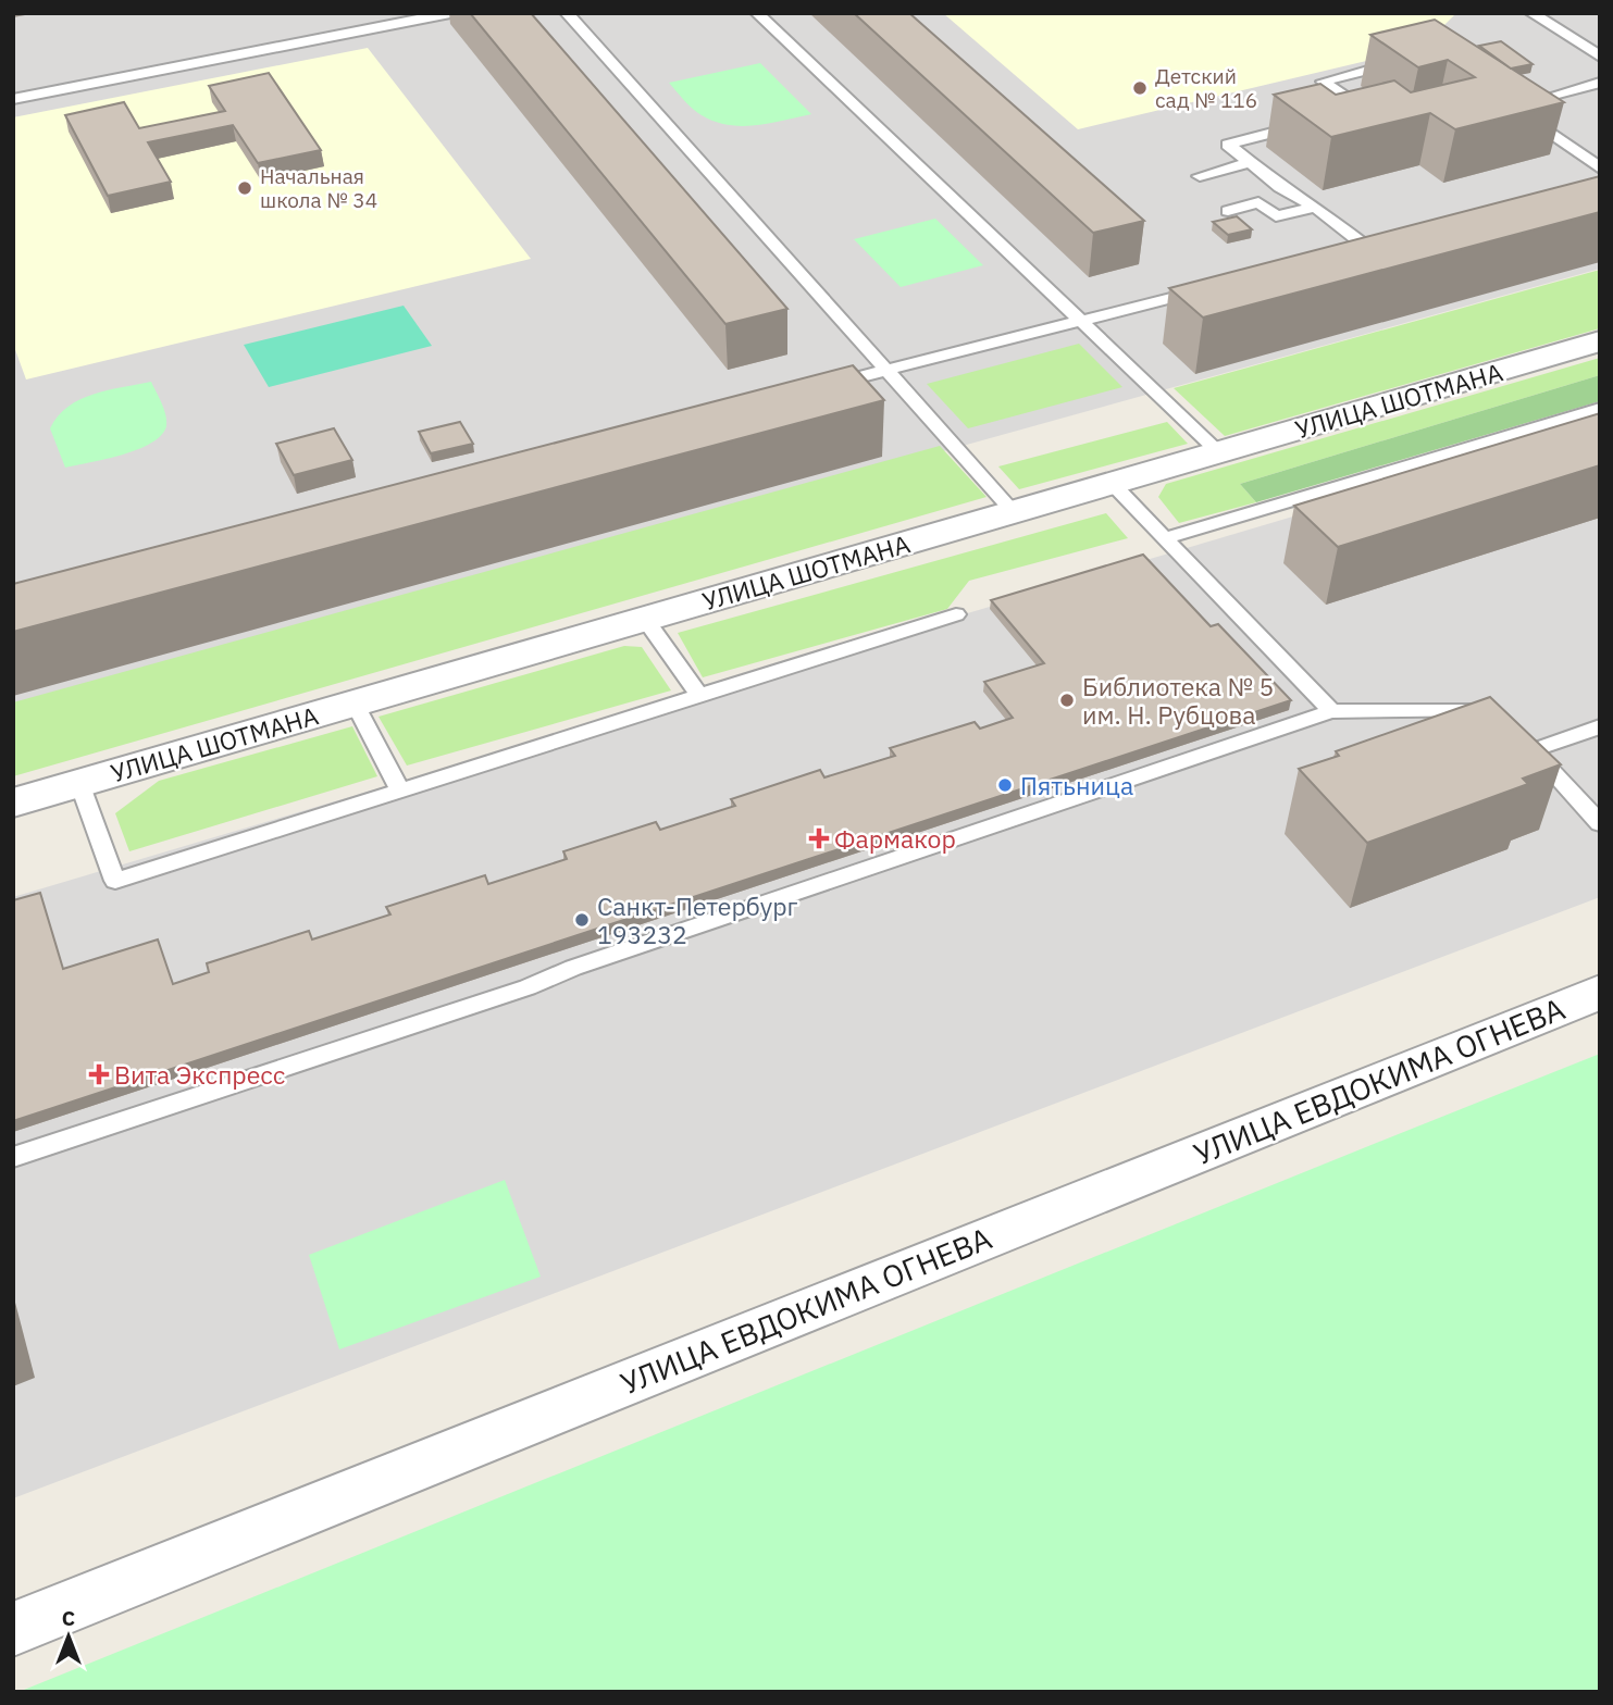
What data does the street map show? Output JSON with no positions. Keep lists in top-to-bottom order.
{
  "streets": {
    "street": ["УЛИЦА ШОТМАНА", "УЛИЦА ЕВДОКИМА ОГНЕВА"]
  },
  "places": {
    "other": [
      "Детский сад № 116",
      "Начальная школа № 34",
      "Библиотека № 5 им. Н. Рубцова",
      "Пятьница",
      "Санкт-Петербург 193232"
    ],
    "health": ["Фармакор", "Вита Экспресс"]
  },
  "north": "top"
}
